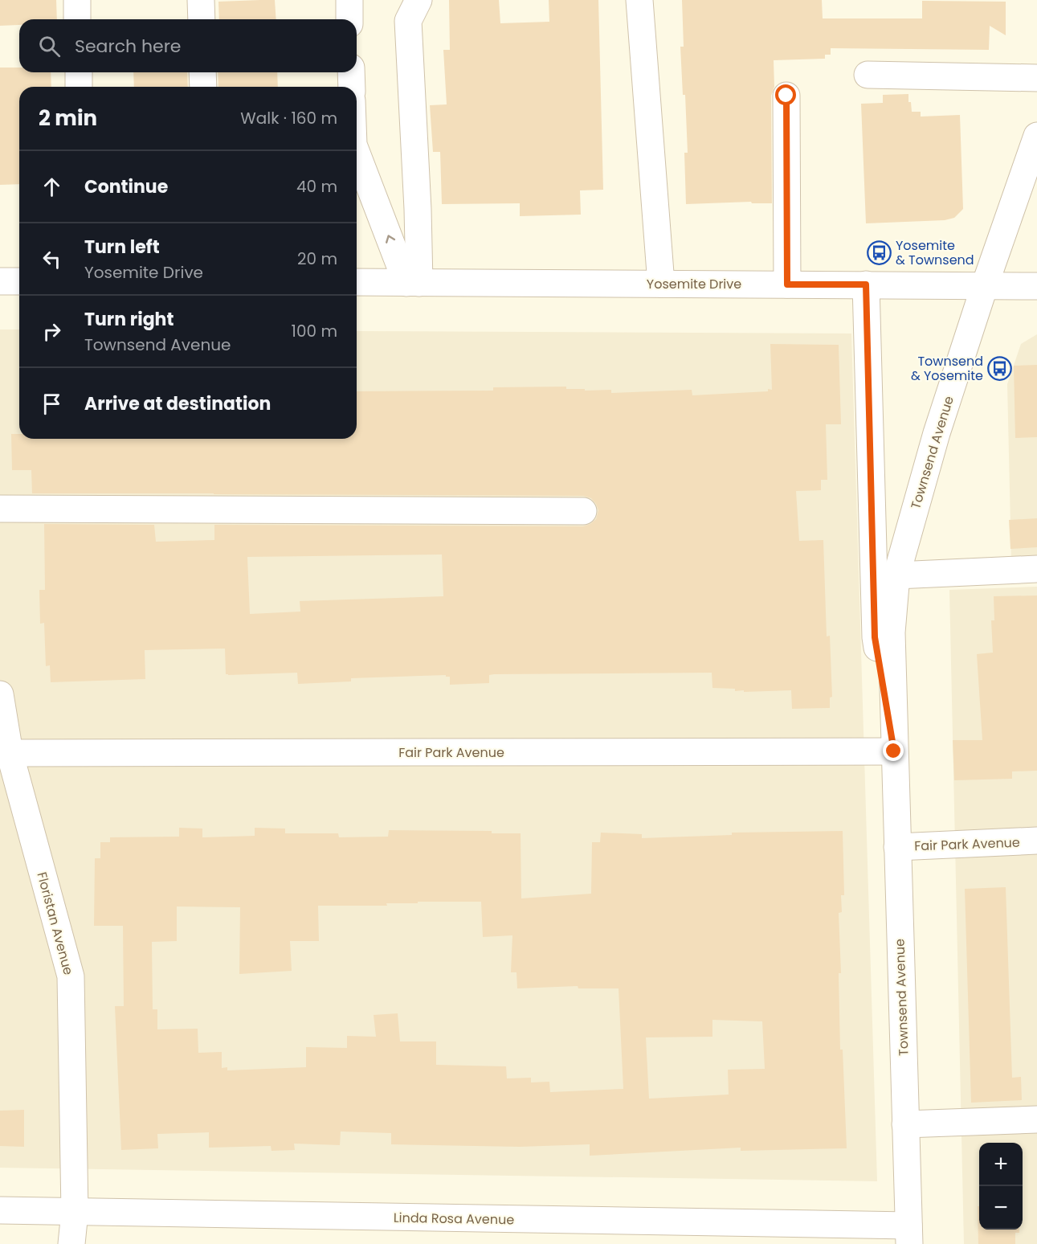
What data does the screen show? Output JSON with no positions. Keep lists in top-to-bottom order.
{
  "streets": {
    "street": [
      "Yosemite Drive",
      "Townsend Avenue",
      "Fair Park Avenue",
      "Floristan Avenue",
      "Linda Rosa Avenue"
    ]
  },
  "crossings": [
    ["Yosemite Drive", "Townsend Avenue"],
    ["Townsend Avenue", "Fair Park Avenue"],
    ["Townsend Avenue", "Linda Rosa Avenue"],
    ["Fair Park Avenue", "Floristan Avenue"],
    ["Floristan Avenue", "Linda Rosa Avenue"]
  ],
  "places": {
    "bus stop": ["Yosemite & Townsend", "Townsend & Yosemite"]
  },
  "page": {
    "search": "Search here",
    "heading": ["2 min", "Walk · 160 m"],
    "list": [
      ["Continue", "40 m"],
      ["Turn left", "Yosemite Drive", "20 m"],
      ["Turn right", "Townsend Avenue", "100 m"],
      "Arrive at destination"
    ],
    "map_buttons": ["+", "−"]
  }
}
